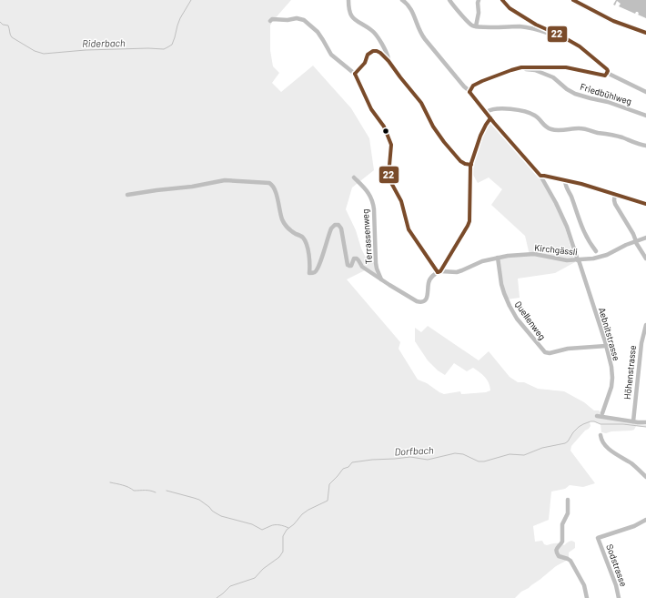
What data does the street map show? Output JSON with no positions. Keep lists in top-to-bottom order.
{
  "streets": {
    "street": [
      "Friedbühlweg",
      "Terrassenweg",
      "Kirchgässli",
      "Quellenweg",
      "Aebnitstrasse",
      "Höhenstrasse",
      "Sodstrasse"
    ]
  },
  "crossings": [
    ["Kirchgässli", "Quellenweg"],
    ["Kirchgässli", "Aebnitstrasse"],
    ["Quellenweg", "Aebnitstrasse"]
  ],
  "water": ["Riderbach", "Dorfbach"],
  "lines": ["transit line 22"]
}
